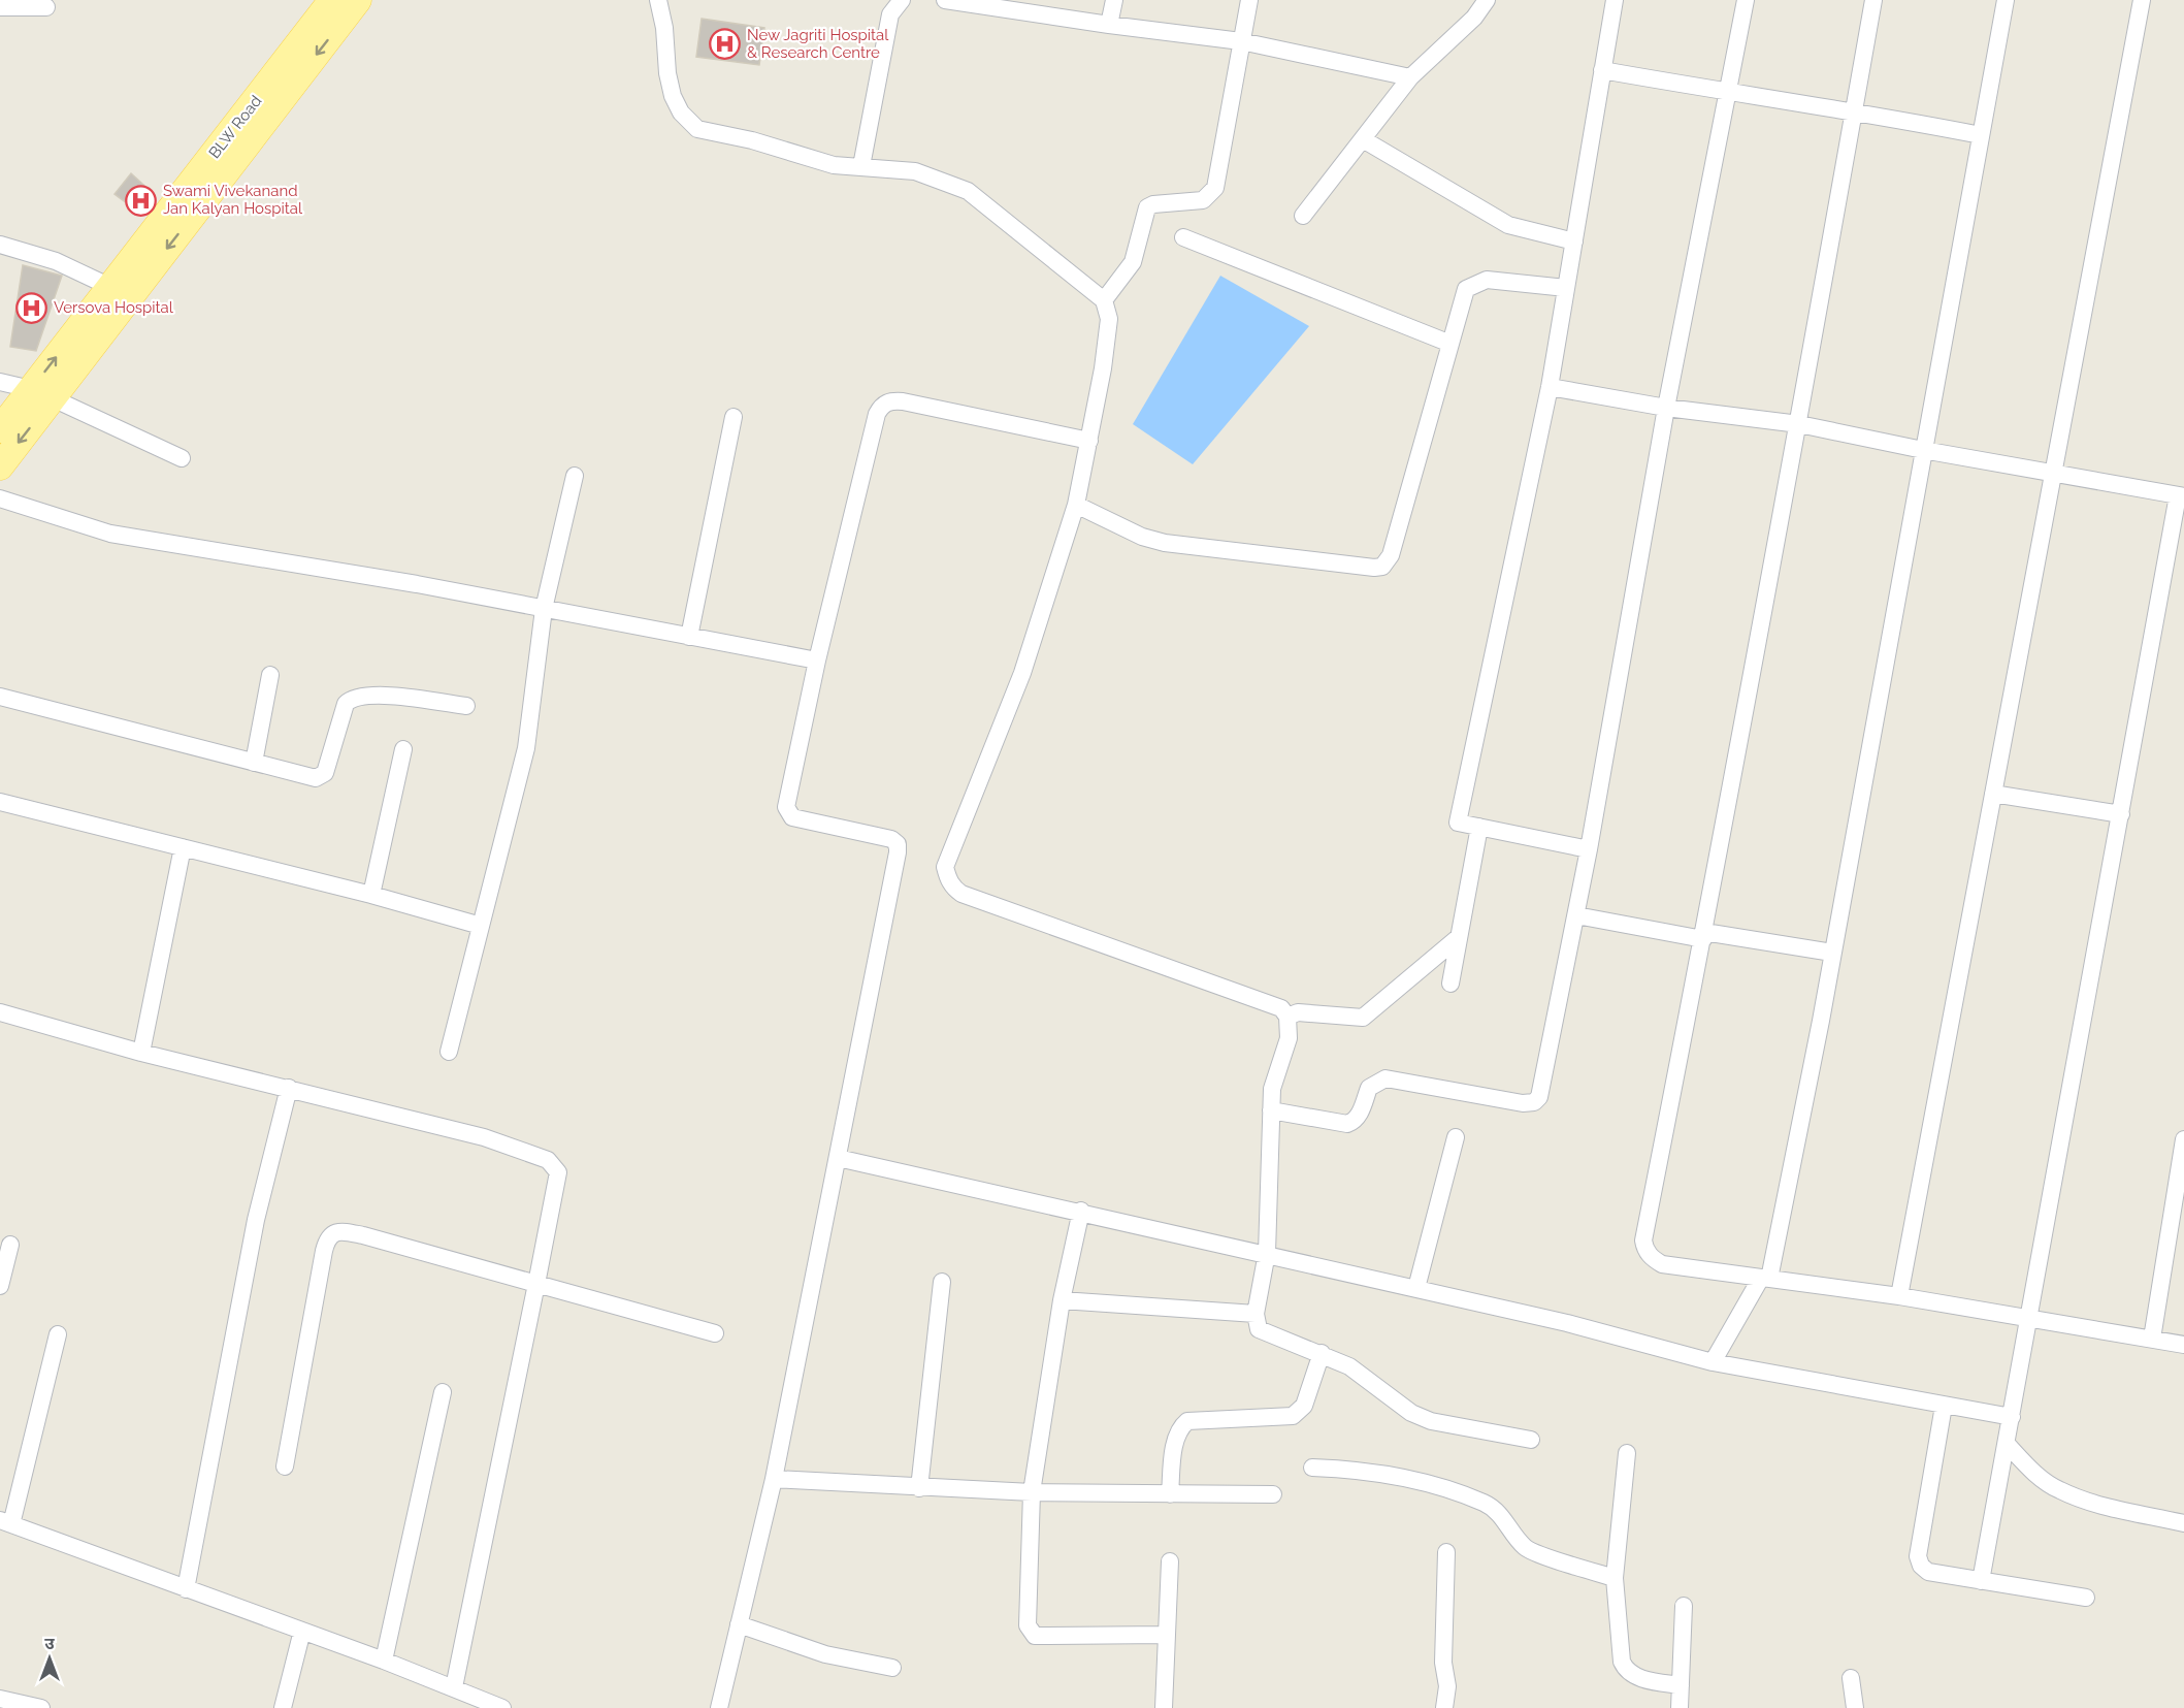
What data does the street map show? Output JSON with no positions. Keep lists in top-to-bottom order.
{
  "streets": {
    "main road": ["BLW Road"]
  },
  "places": {
    "hospital": ["New Jagriti Hospital & Research Centre", "Swami Vivekanand Jan Kalyan Hospital", "Versova Hospital"]
  },
  "north": "top"
}
